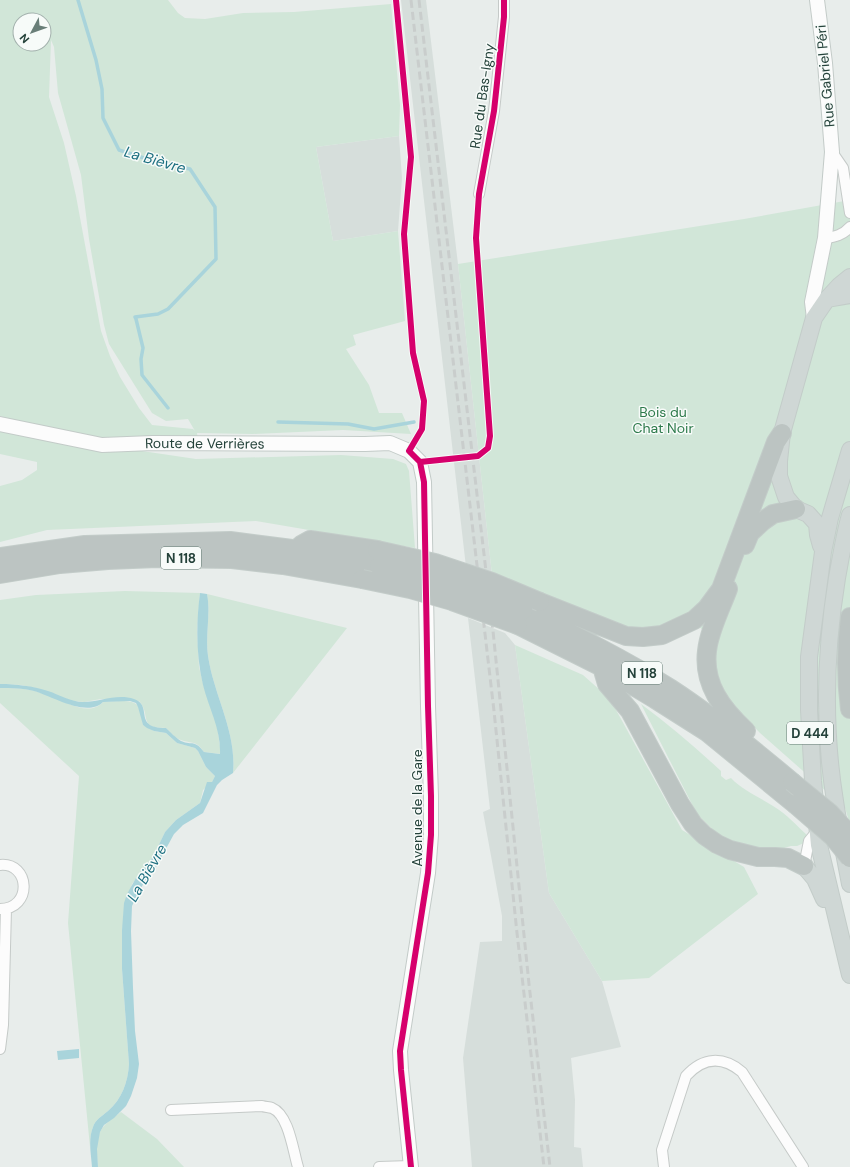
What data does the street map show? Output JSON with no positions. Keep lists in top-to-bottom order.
{
  "streets": {
    "highway": ["N 118"],
    "main road": ["D 444"],
    "street": [
      "Rue Gabriel Péri",
      "Rue du Bas-Igny",
      "Route de Verrières",
      "Avenue de la Gare"
    ]
  },
  "crossings": [
    ["Route de Verrières", "Avenue de la Gare"]
  ],
  "water": ["La Bièvre"],
  "parks": ["Bois du Chat Noir"],
  "north": "bottom left"
}
